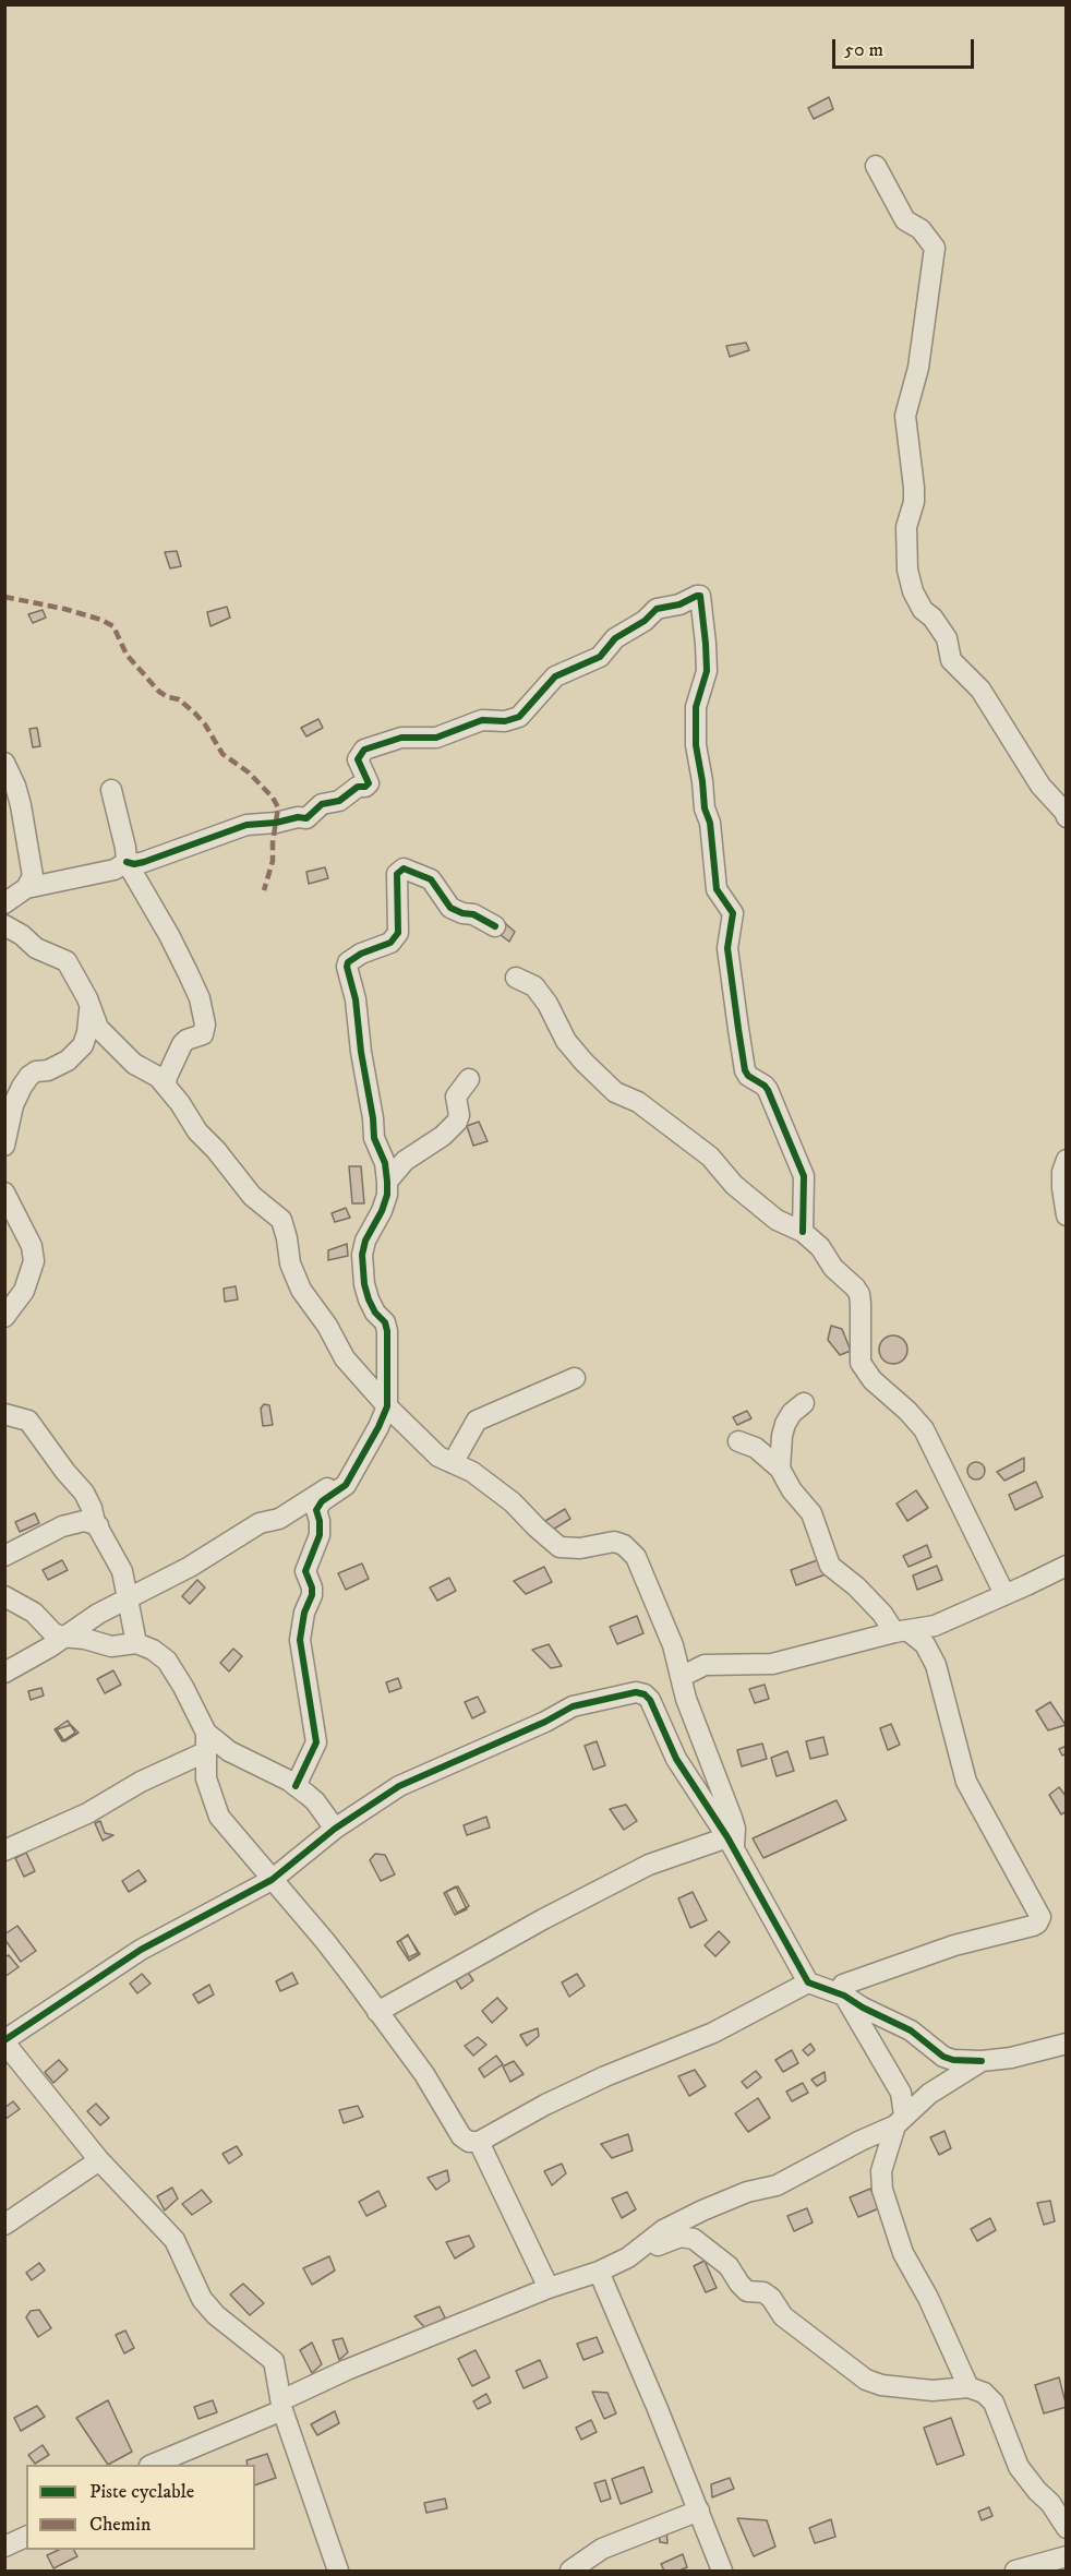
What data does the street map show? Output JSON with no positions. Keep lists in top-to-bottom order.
{
  "legend": ["Piste cyclable", "Chemin"],
  "scale_bar": "50 m"
}
